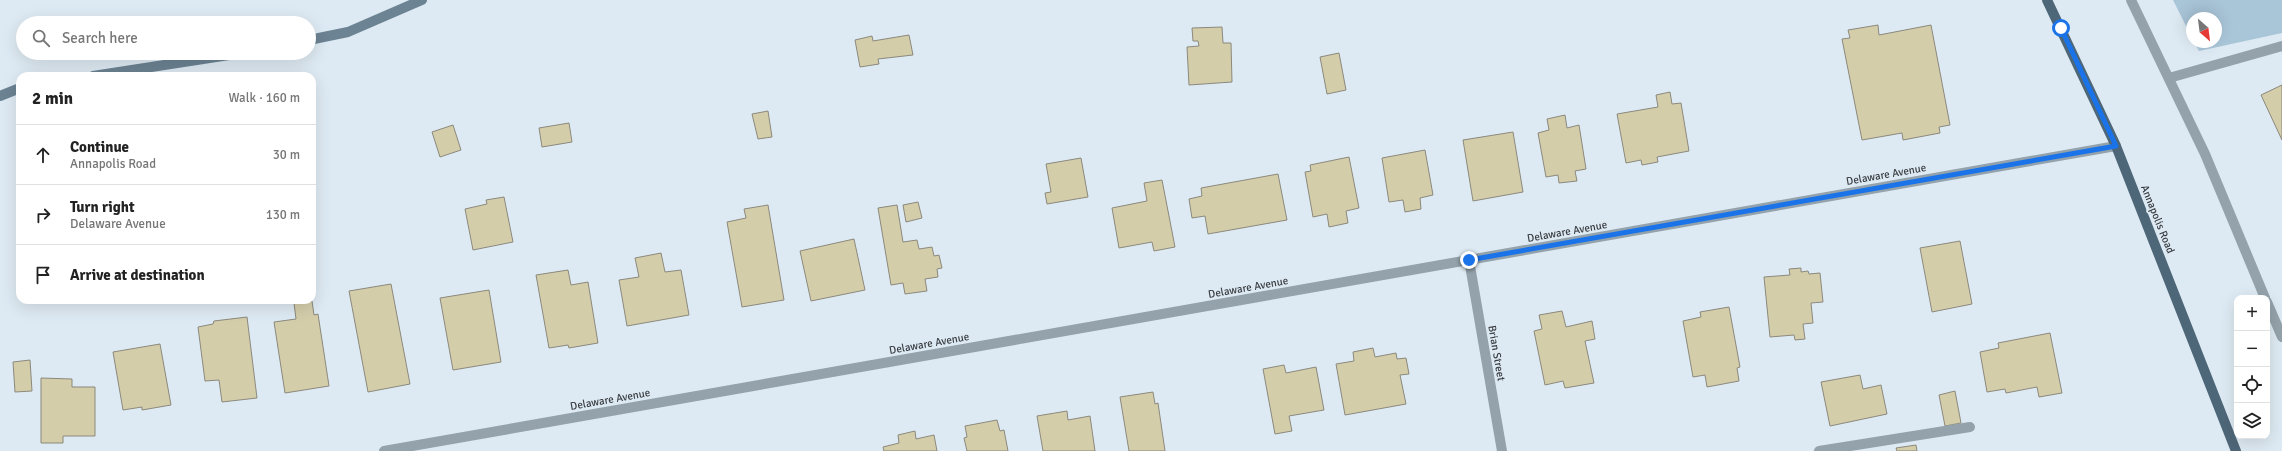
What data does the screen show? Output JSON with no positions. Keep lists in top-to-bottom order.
{
  "streets": {
    "main road": ["Annapolis Road"],
    "street": ["Delaware Avenue", "Brian Street"]
  },
  "crossings": [
    ["Delaware Avenue", "Annapolis Road"],
    ["Delaware Avenue", "Brian Street"]
  ],
  "north": "bottom right",
  "page": {
    "search": "Search here",
    "heading": ["2 min", "Walk · 160 m"],
    "list": [
      ["Continue", "Annapolis Road", "30 m"],
      ["Turn right", "Delaware Avenue", "130 m"],
      "Arrive at destination"
    ],
    "map_buttons": ["+", "−"]
  }
}
